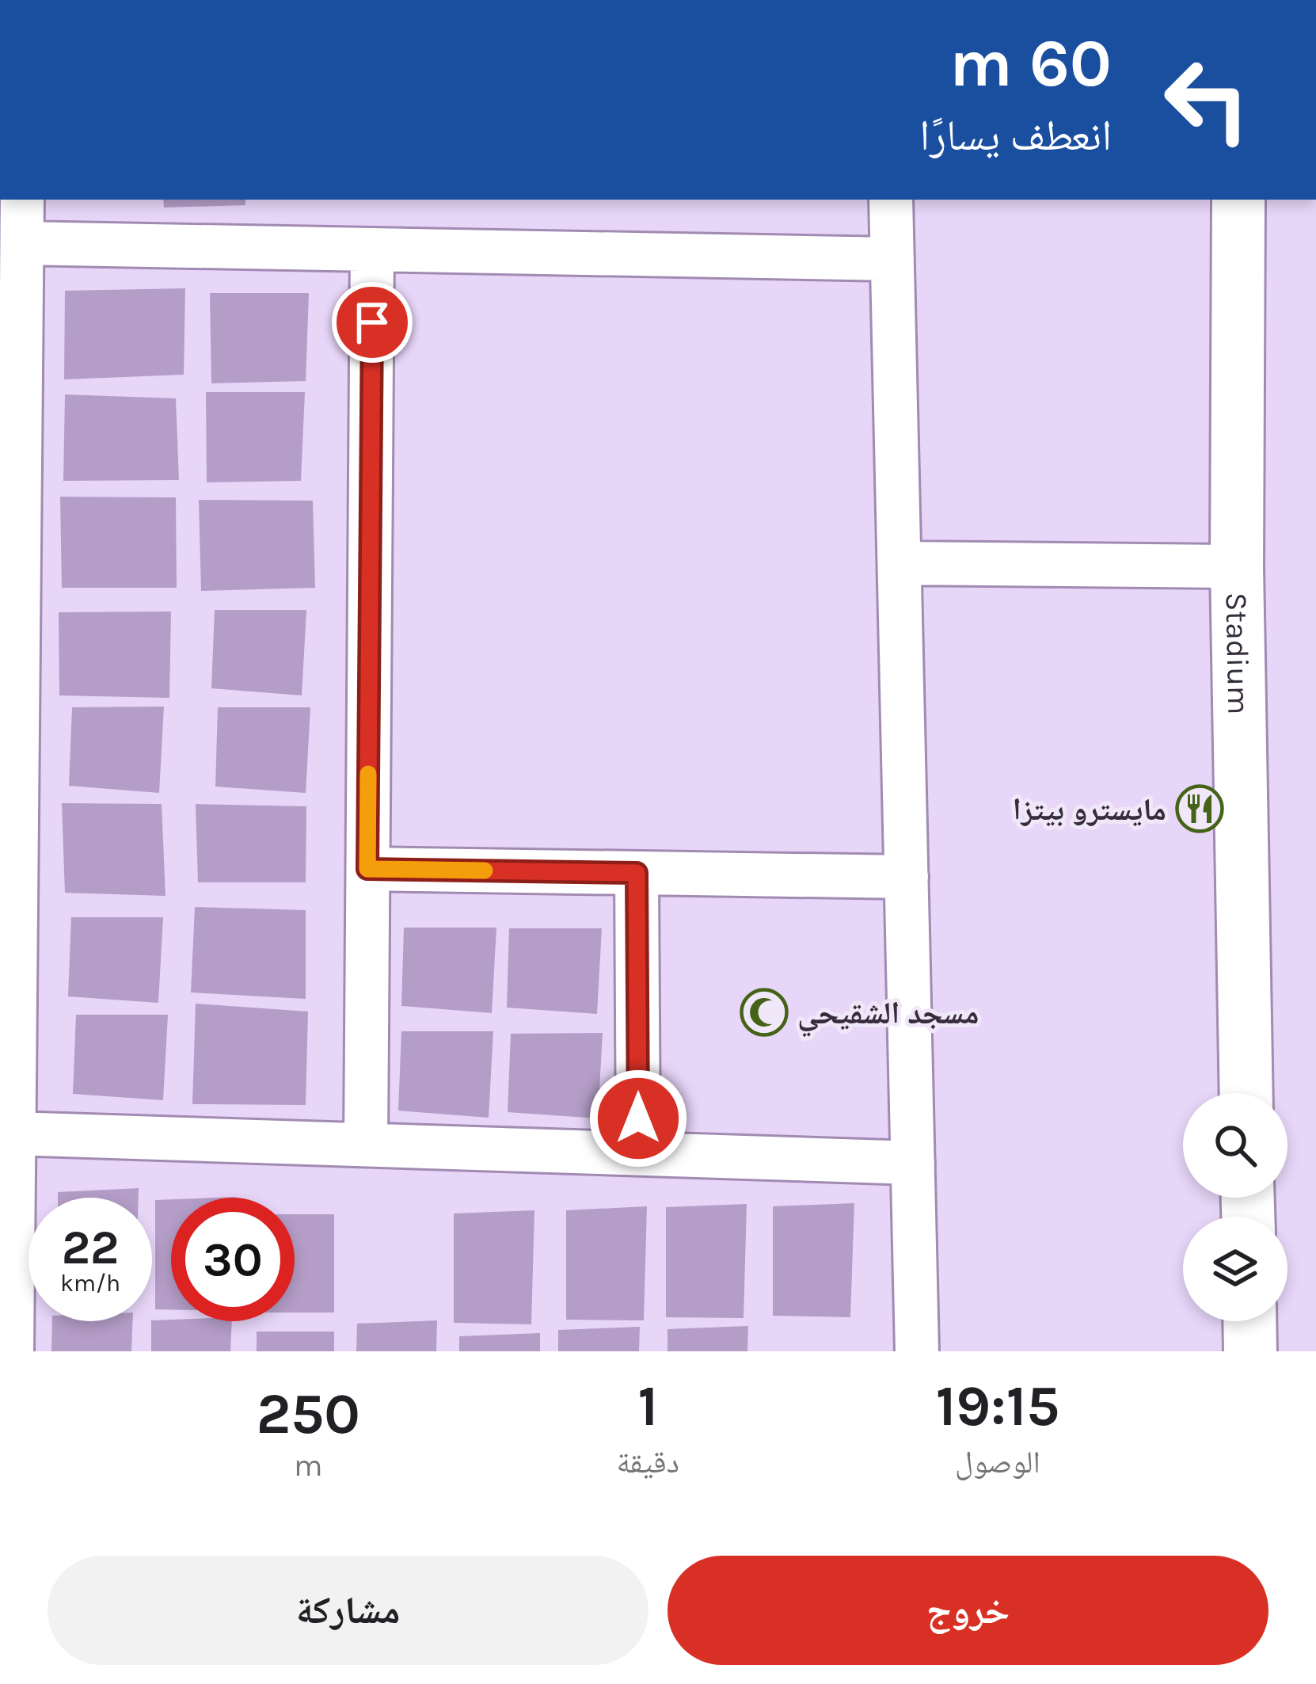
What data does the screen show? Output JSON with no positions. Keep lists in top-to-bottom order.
{
  "streets": {
    "main road": ["Stadium"]
  },
  "places": {
    "restaurant": ["مايسترو بيتزا"],
    "mosque": ["مسجد الشقيحي"]
  },
  "page": {
    "turn": ["60 m", "انعطف يسارًا"],
    "speed": "22 km/h",
    "limit": "30",
    "eta": [
      "19:15",
      "الوصول",
      "1",
      "دقيقة",
      "250",
      "m"
    ],
    "buttons": ["خروج", "مشاركة"]
  }
}
